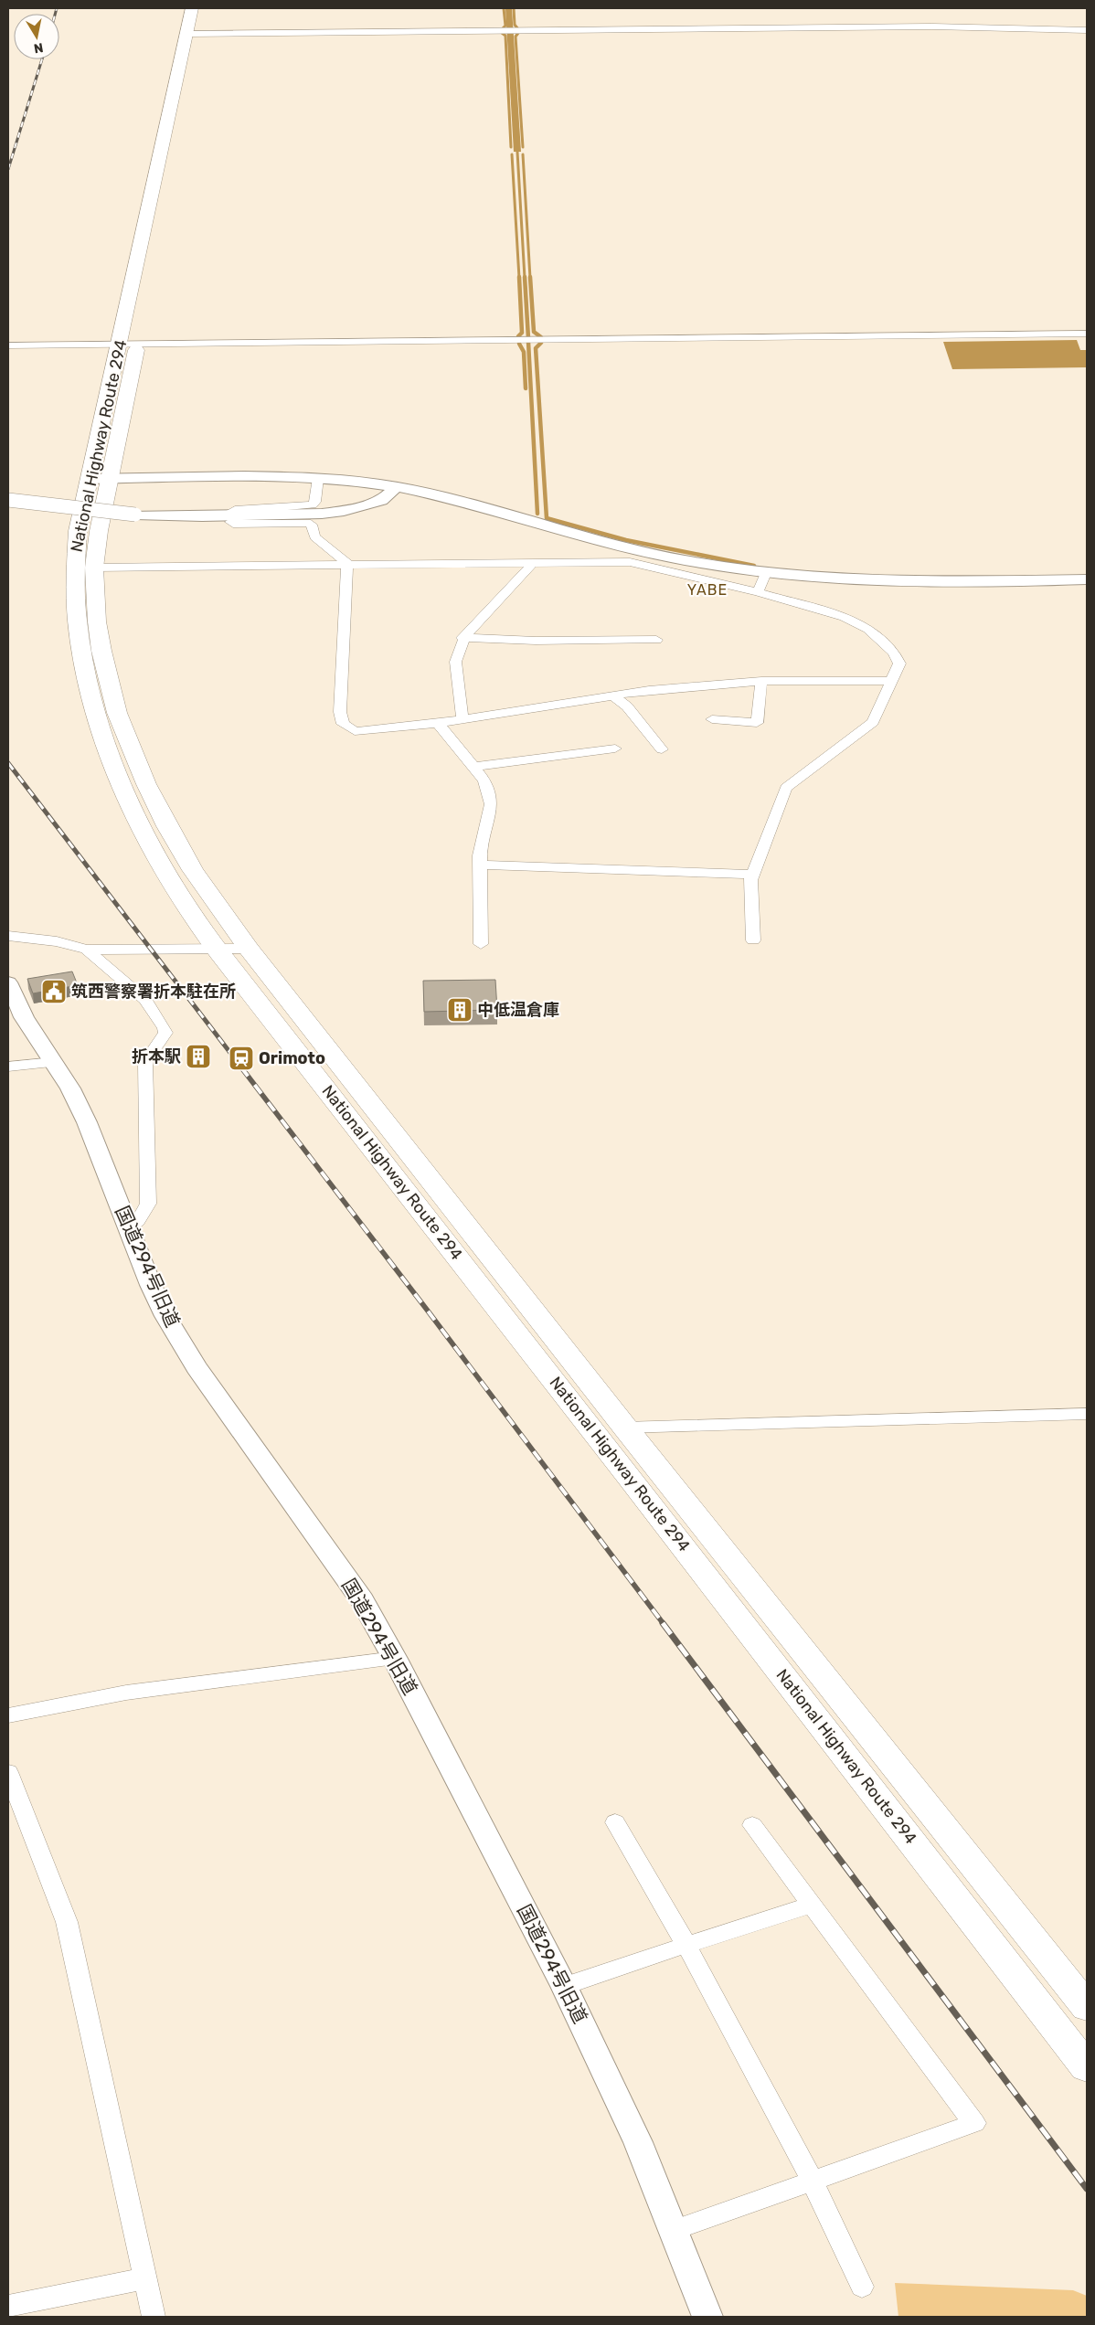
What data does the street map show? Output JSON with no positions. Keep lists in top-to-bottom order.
{
  "streets": {
    "highway": ["National Highway Route 294"],
    "street": ["国道294号旧道"]
  },
  "districts": ["YABE"],
  "places": {
    "public building": ["筑西警察署折本駐在所"],
    "building": ["中低温倉庫", "折本駅"],
    "station": ["Orimoto"]
  },
  "north": "bottom"
}
